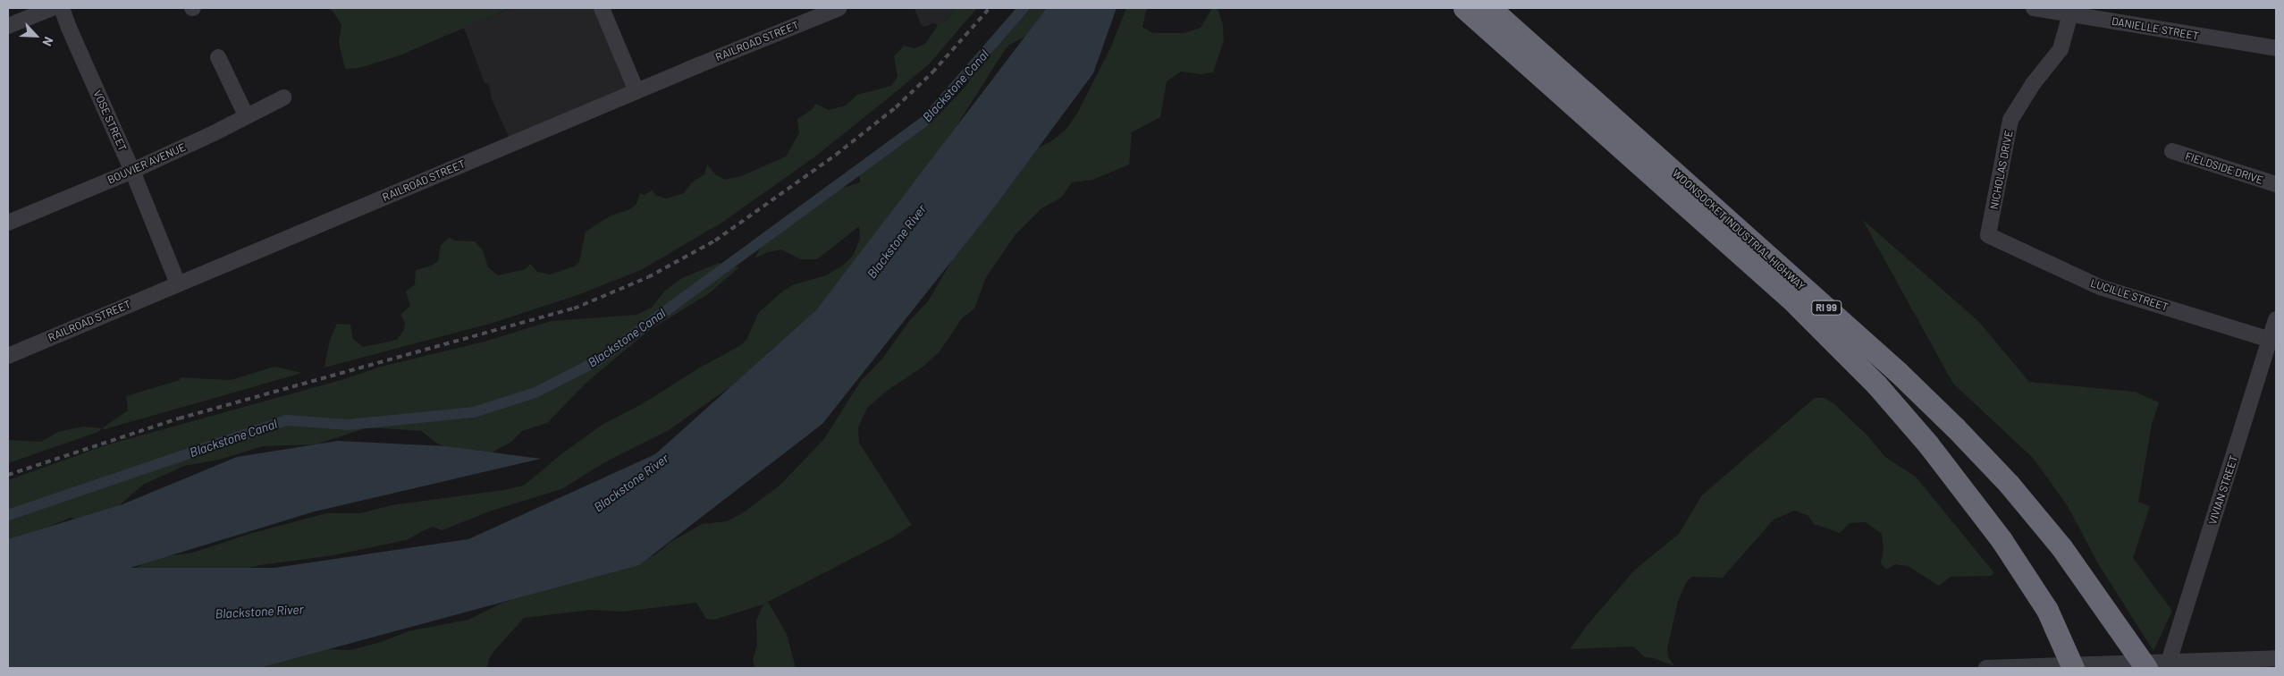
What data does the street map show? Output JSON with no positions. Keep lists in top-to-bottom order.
{
  "streets": {
    "highway": ["WOONSOCKET INDUSTRIAL HIGHWAY", "RI 99"],
    "street": [
      "DANIELLE STREET",
      "RAILROAD STREET",
      "VOSE STREET",
      "BOUVIER AVENUE",
      "FIELDSIDE DRIVE",
      "NICHOLAS DRIVE",
      "LUCILLE STREET",
      "VIVIAN STREET"
    ]
  },
  "crossings": [
    ["DANIELLE STREET", "NICHOLAS DRIVE"],
    ["RAILROAD STREET", "VOSE STREET"],
    ["VOSE STREET", "BOUVIER AVENUE"],
    ["NICHOLAS DRIVE", "LUCILLE STREET"],
    ["LUCILLE STREET", "VIVIAN STREET"]
  ],
  "water": ["Blackstone Canal", "Blackstone River"],
  "north": "bottom right"
}
